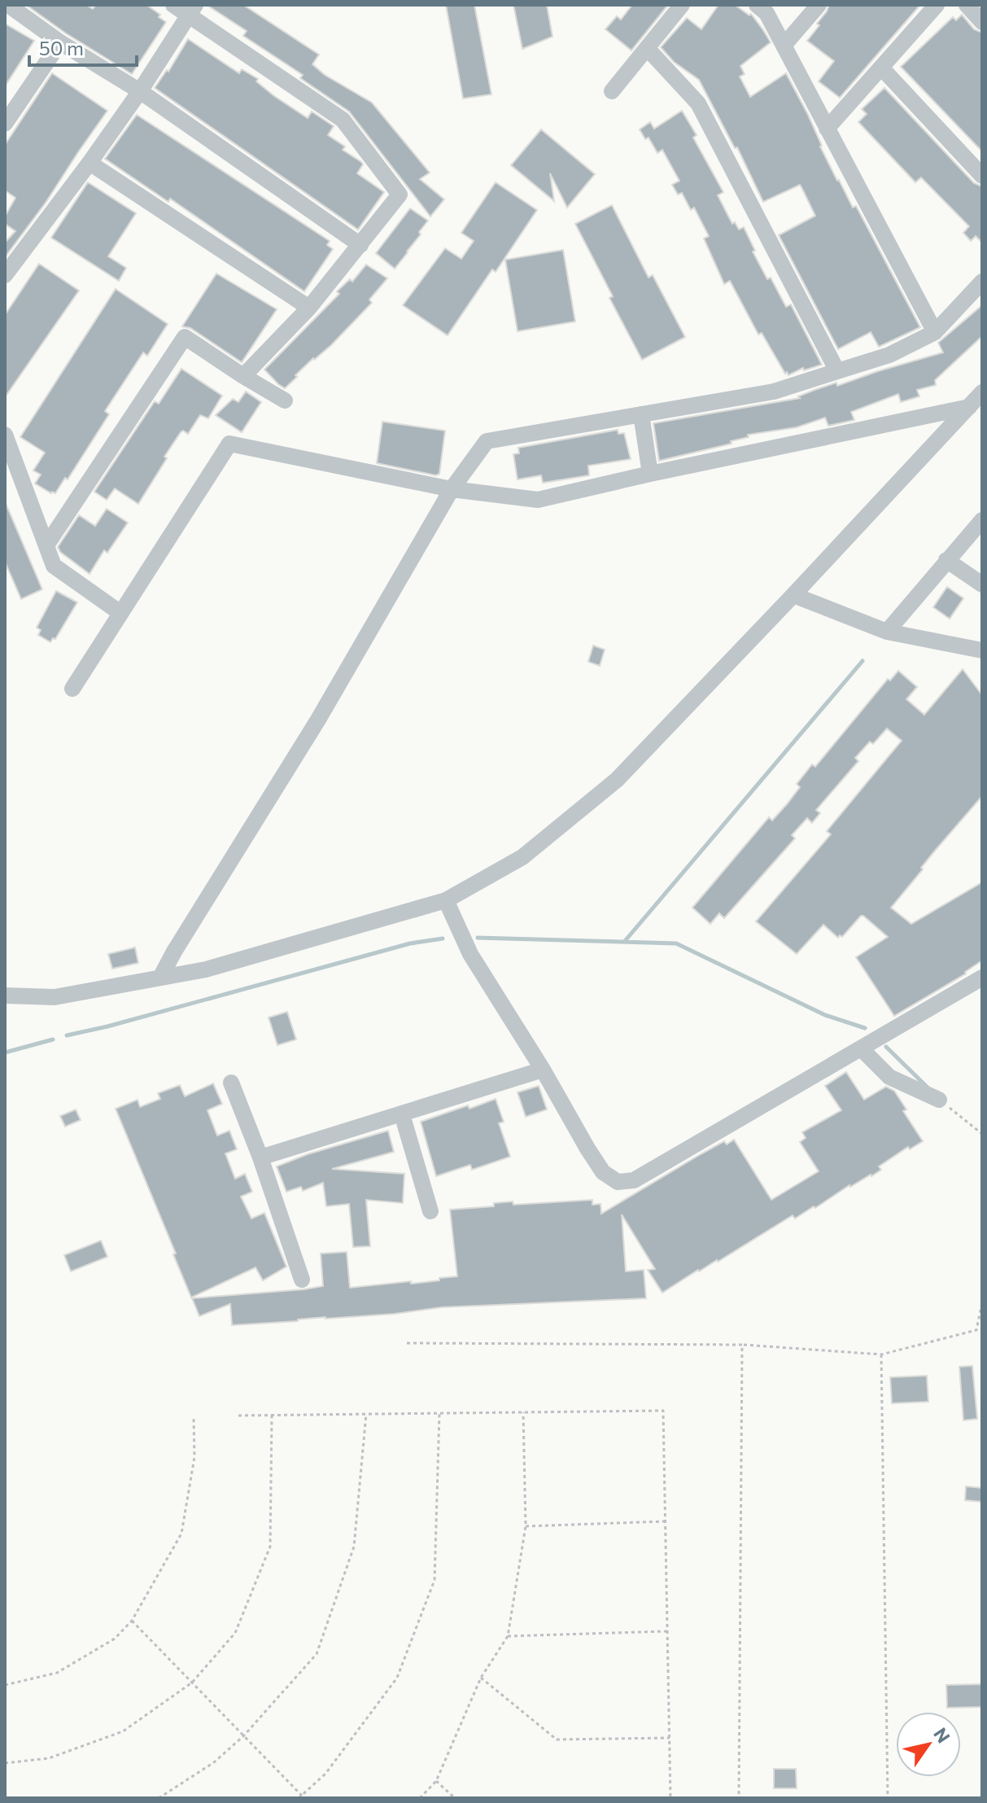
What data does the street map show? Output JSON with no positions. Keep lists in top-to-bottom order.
{
  "scale_bar": "50 m",
  "north": "top right"
}
